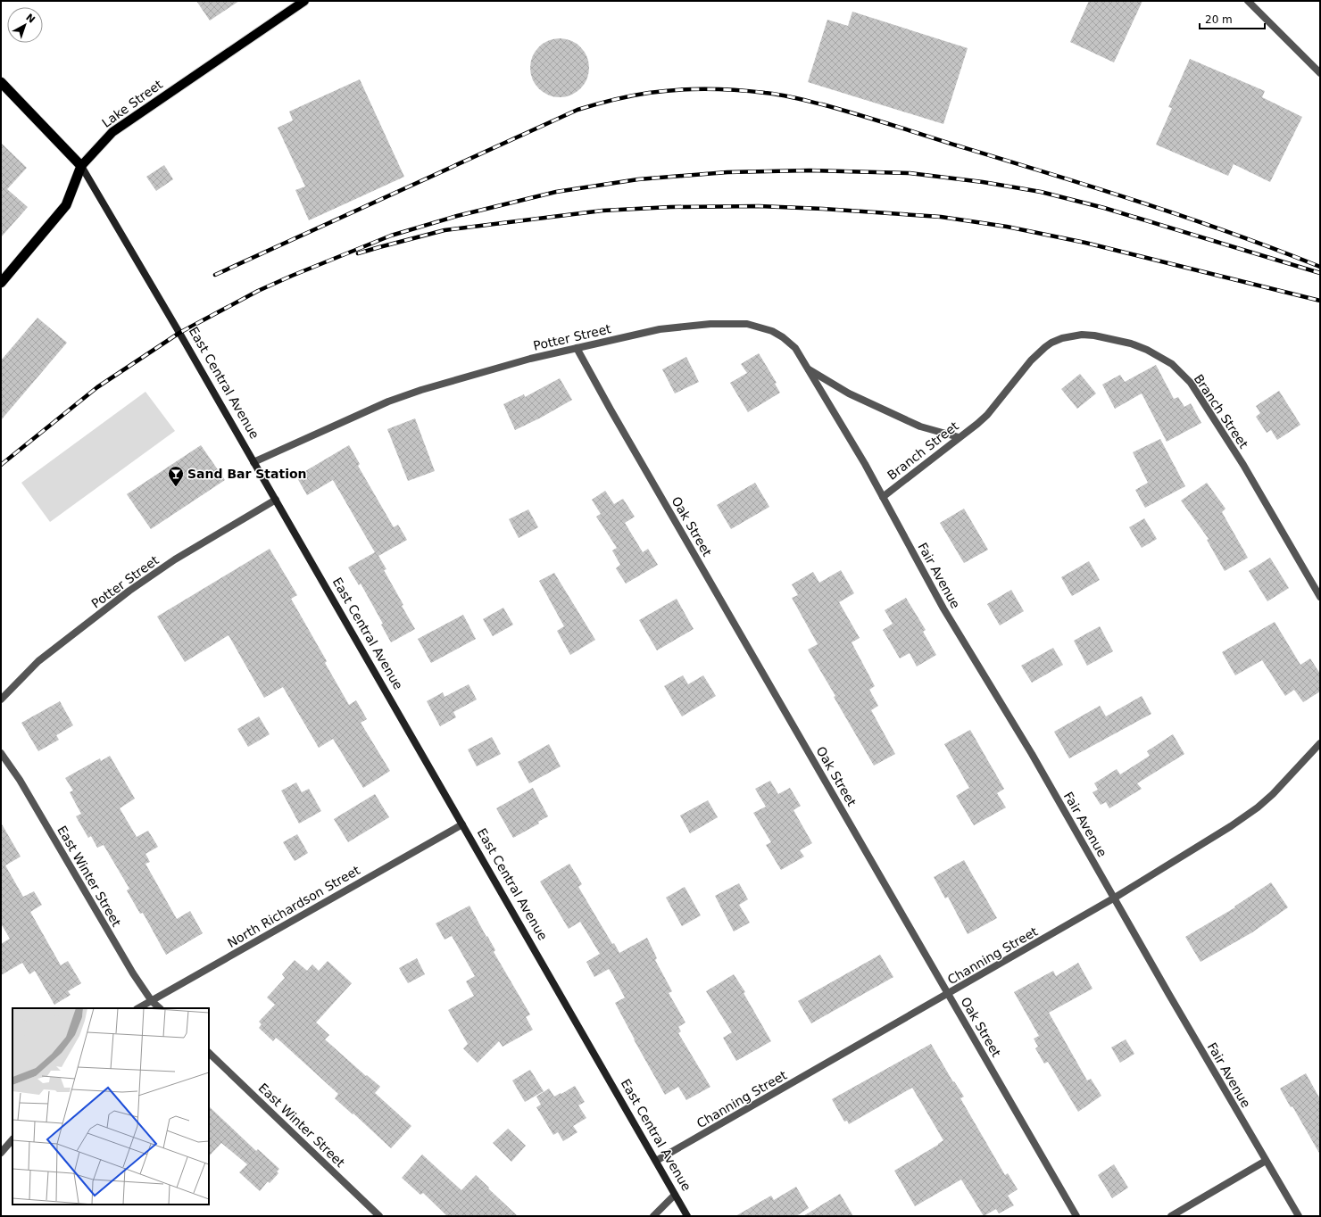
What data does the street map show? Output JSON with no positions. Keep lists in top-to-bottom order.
{
  "streets": {
    "highway": ["Lake Street", "East Central Avenue"],
    "street": [
      "Potter Street",
      "Branch Street",
      "Oak Street",
      "Fair Avenue",
      "East Winter Street",
      "North Richardson Street",
      "Channing Street"
    ]
  },
  "crossings": [
    ["Lake Street", "East Central Avenue"],
    ["Potter Street", "East Central Avenue"],
    ["Potter Street", "Oak Street"],
    ["Potter Street", "Fair Avenue"],
    ["East Central Avenue", "North Richardson Street"],
    ["East Central Avenue", "Channing Street"],
    ["Branch Street", "Fair Avenue"],
    ["Oak Street", "Channing Street"],
    ["Fair Avenue", "Channing Street"],
    ["East Winter Street", "North Richardson Street"]
  ],
  "places": {
    "bar": ["Sand Bar Station"]
  },
  "scale_bar": "20 m",
  "north": "top right"
}
